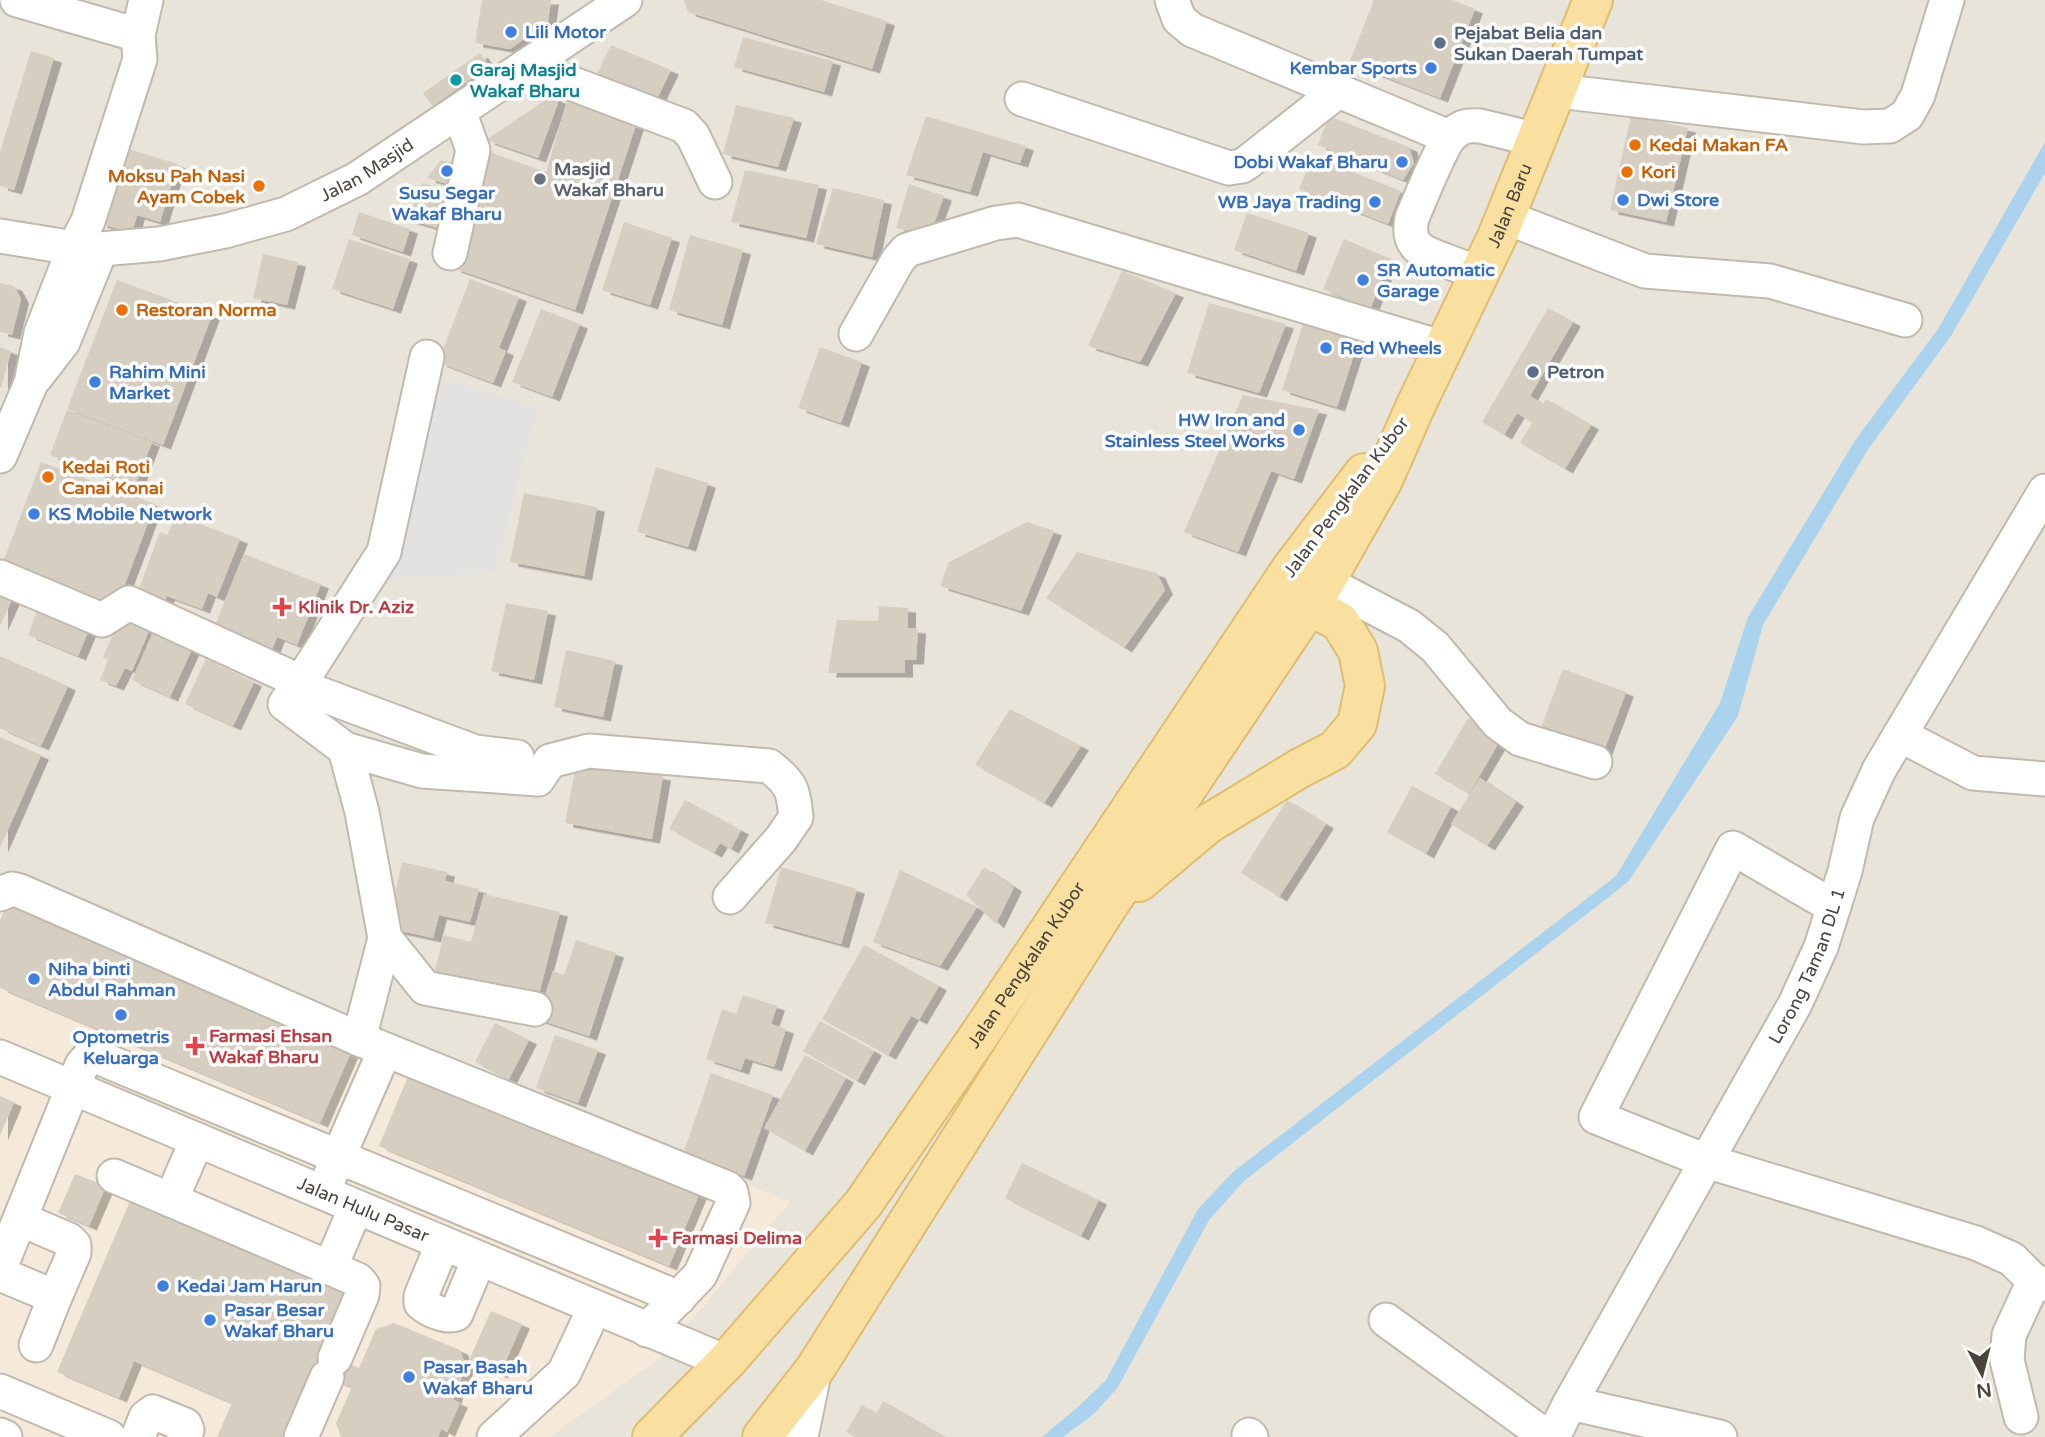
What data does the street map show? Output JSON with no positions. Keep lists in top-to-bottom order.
{
  "streets": {
    "main road": ["Jalan Baru", "Jalan Pengkalan Kubor"],
    "street": ["Jalan Masjid", "Lorong Taman DL 1", "Jalan Hulu Pasar"]
  },
  "crossings": [
    ["Jalan Baru", "Jalan Pengkalan Kubor"],
    ["Jalan Pengkalan Kubor", "Jalan Hulu Pasar"]
  ],
  "places": {
    "other": [
      "Lili Motor",
      "Pejabat Belia dan Sukan Daerah Tumpat",
      "Kembar Sports",
      "Garaj Masjid Wakaf Bharu",
      "Kedai Makan FA",
      "Dobi Wakaf Bharu",
      "Susu Segar Wakaf Bharu",
      "Kori",
      "Masjid Wakaf Bharu",
      "Moksu Pah Nasi Ayam Cobek",
      "Dwi Store",
      "WB Jaya Trading",
      "SR Automatic Garage",
      "Restoran Norma",
      "Red Wheels",
      "Petron",
      "Rahim Mini Market",
      "HW Iron and Stainless Steel Works",
      "Kedai Roti Canai Konai",
      "KS Mobile Network",
      "Niha binti Abdul Rahman",
      "Optometris Keluarga",
      "Kedai Jam Harun",
      "Pasar Besar Wakaf Bharu",
      "Pasar Basah Wakaf Bharu"
    ],
    "health": ["Klinik Dr. Aziz", "Farmasi Ehsan Wakaf Bharu", "Farmasi Delima"]
  },
  "north": "bottom"
}
